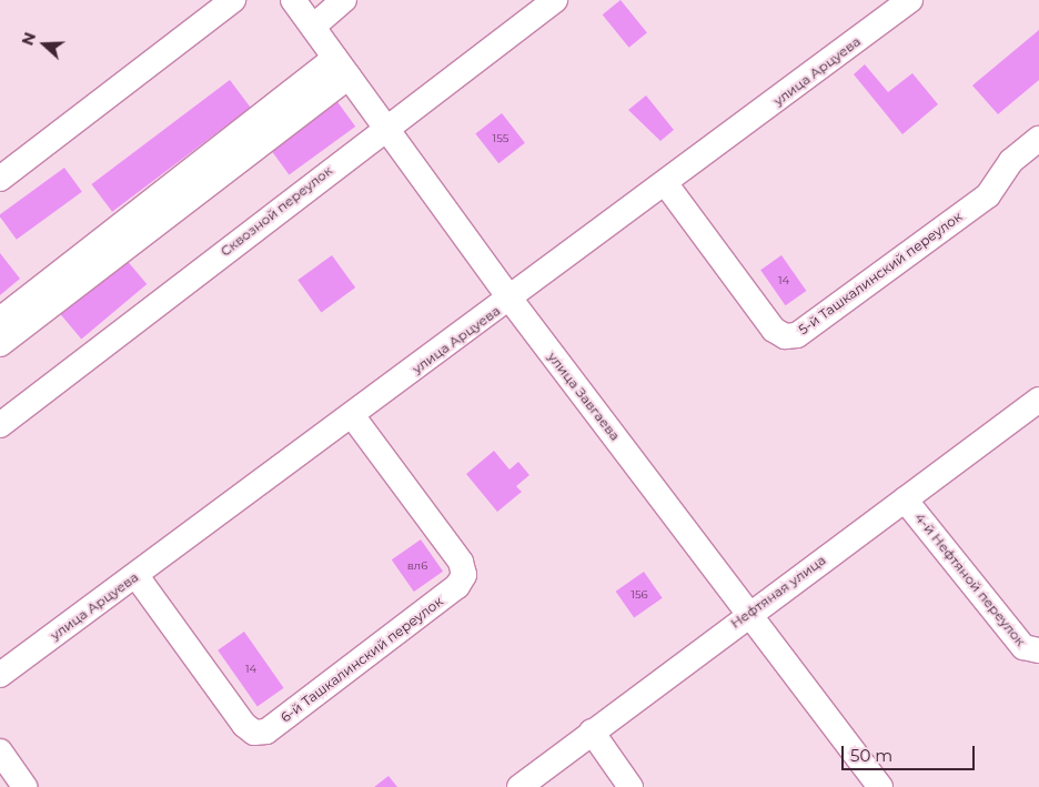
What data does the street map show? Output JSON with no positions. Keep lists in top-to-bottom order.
{
  "streets": {
    "street": [
      "улица Арцуева",
      "Сквозной переулок",
      "5-й Ташкалинский переулок",
      "улица Завгаева",
      "4-й Нефтяной переулок",
      "Нефтяная улица",
      "6-й Ташкалинский переулок"
    ]
  },
  "crossings": [
    ["улица Арцуева", "5-й Ташкалинский переулок"],
    ["улица Арцуева", "улица Завгаева"],
    ["улица Арцуева", "6-й Ташкалинский переулок"],
    ["Сквозной переулок", "улица Завгаева"],
    ["улица Завгаева", "Нефтяная улица"],
    ["4-й Нефтяной переулок", "Нефтяная улица"]
  ],
  "house_numbers": [
    "155",
    "14",
    "вл6",
    "156",
    "14"
  ],
  "scale_bar": "50 m",
  "north": "left"
}
